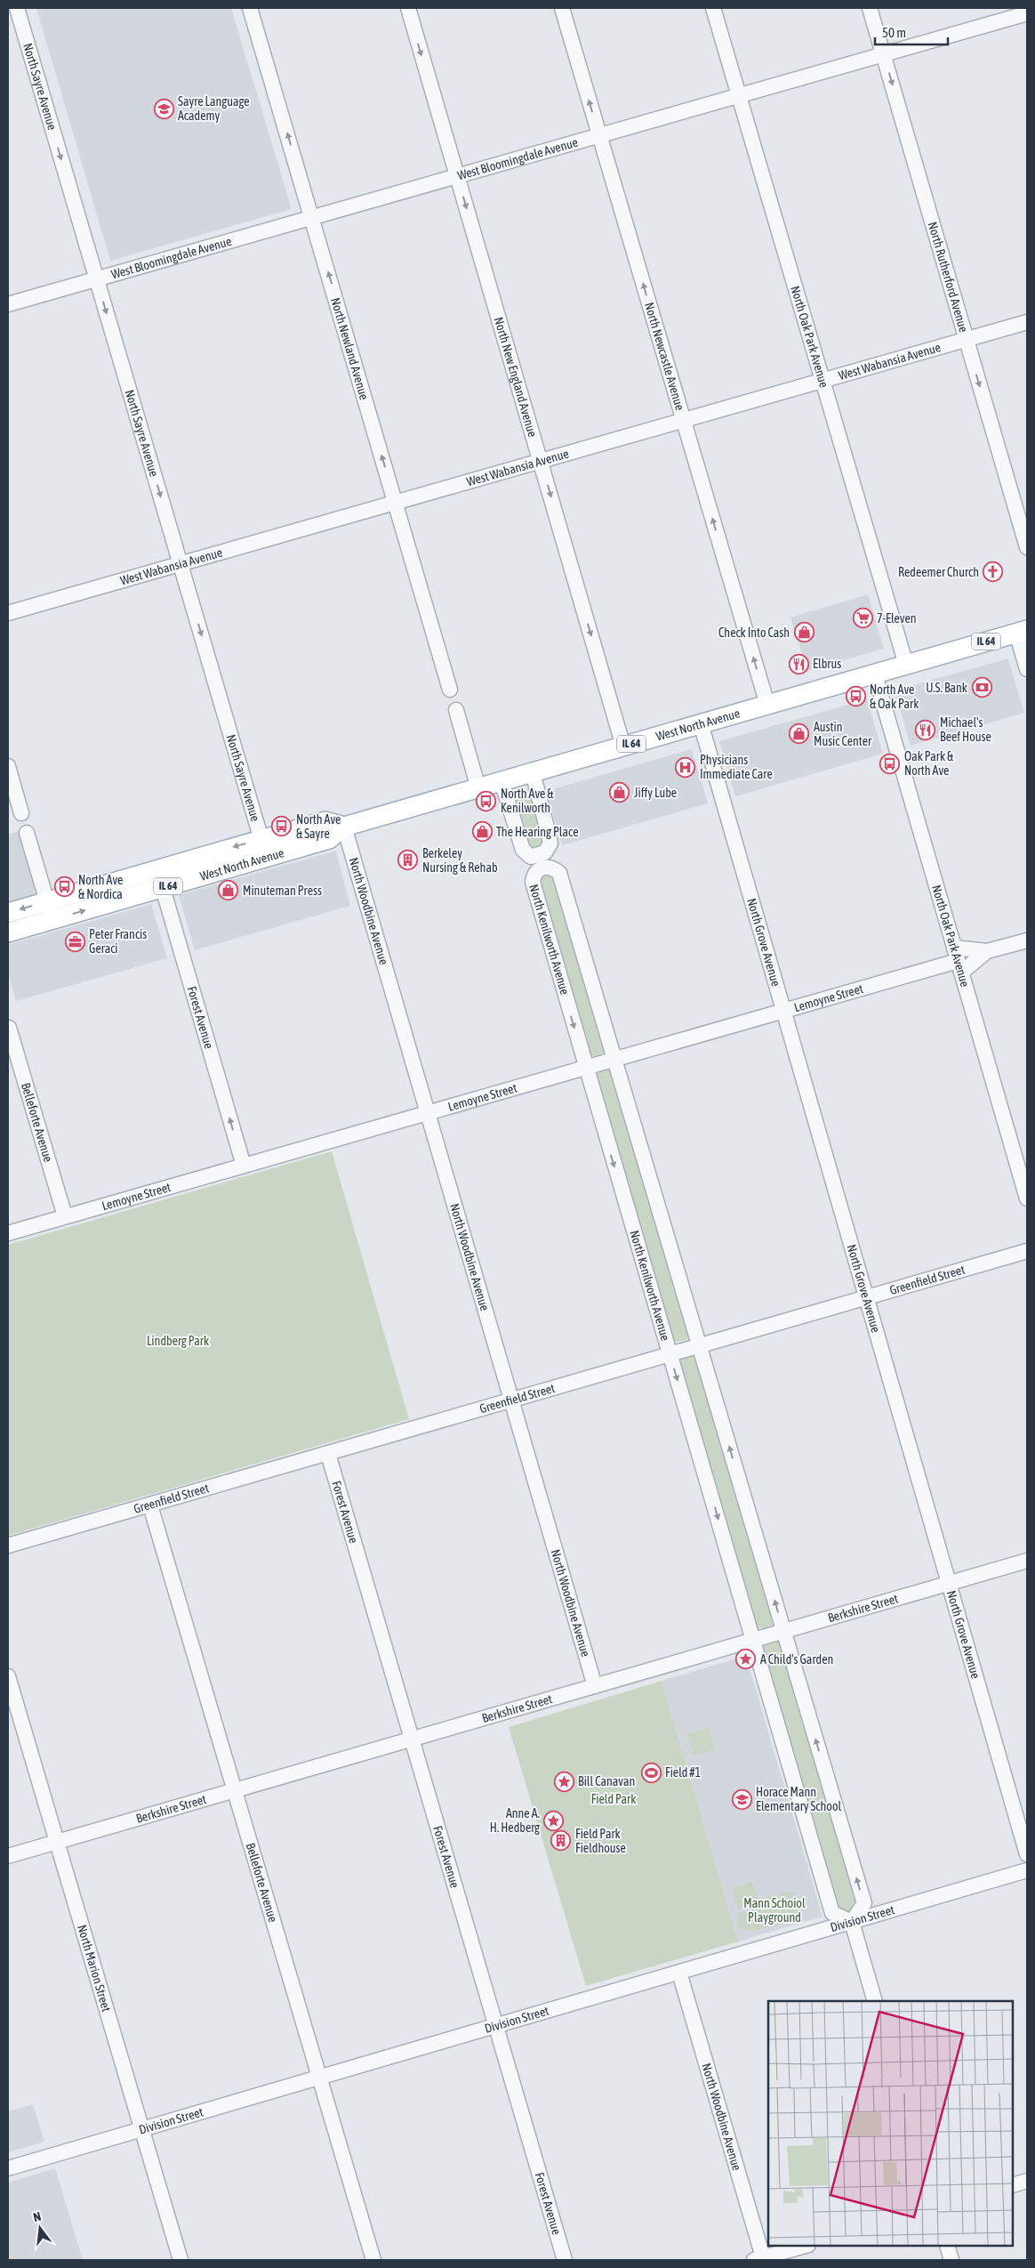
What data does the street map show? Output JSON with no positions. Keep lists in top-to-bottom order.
{
  "streets": {
    "main road": ["IL 64", "West North Avenue"],
    "street": [
      "North Sayre Avenue",
      "West Bloomingdale Avenue",
      "North Rutherford Avenue",
      "North Oak Park Avenue",
      "North Newland Avenue",
      "North Newcastle Avenue",
      "West Wabansia Avenue",
      "North New England Avenue",
      "North Woodbine Avenue",
      "North Kenilworth Avenue",
      "North Grove Avenue",
      "Lemoyne Street",
      "Forest Avenue",
      "Belleforte Avenue",
      "Greenfield Street",
      "Berkshire Street",
      "Division Street",
      "North Marion Street"
    ]
  },
  "crossings": [
    ["North Sayre Avenue", "West Bloomingdale Avenue"],
    ["North Sayre Avenue", "West Wabansia Avenue"],
    ["North Sayre Avenue", "West North Avenue"],
    ["West Bloomingdale Avenue", "North Rutherford Avenue"],
    ["West Bloomingdale Avenue", "North Oak Park Avenue"],
    ["West Bloomingdale Avenue", "North Newland Avenue"],
    ["West Bloomingdale Avenue", "North Newcastle Avenue"],
    ["West Bloomingdale Avenue", "North New England Avenue"],
    ["North Rutherford Avenue", "West Wabansia Avenue"],
    ["North Oak Park Avenue", "West Wabansia Avenue"],
    ["North Oak Park Avenue", "West North Avenue"],
    ["North Oak Park Avenue", "Lemoyne Street"],
    ["North Newland Avenue", "West Wabansia Avenue"],
    ["North Newcastle Avenue", "West Wabansia Avenue"],
    ["North Newcastle Avenue", "West North Avenue"],
    ["West Wabansia Avenue", "North New England Avenue"],
    ["North New England Avenue", "West North Avenue"],
    ["West North Avenue", "North Woodbine Avenue"],
    ["West North Avenue", "North Grove Avenue"],
    ["West North Avenue", "Forest Avenue"],
    ["North Woodbine Avenue", "Lemoyne Street"],
    ["North Woodbine Avenue", "Greenfield Street"],
    ["North Woodbine Avenue", "Berkshire Street"],
    ["North Woodbine Avenue", "Division Street"],
    ["North Kenilworth Avenue", "Lemoyne Street"],
    ["North Kenilworth Avenue", "Greenfield Street"],
    ["North Kenilworth Avenue", "Berkshire Street"],
    ["North Kenilworth Avenue", "Division Street"],
    ["North Grove Avenue", "Lemoyne Street"],
    ["North Grove Avenue", "Greenfield Street"],
    ["North Grove Avenue", "Berkshire Street"],
    ["Lemoyne Street", "Forest Avenue"],
    ["Lemoyne Street", "Belleforte Avenue"],
    ["Forest Avenue", "Greenfield Street"],
    ["Forest Avenue", "Berkshire Street"],
    ["Forest Avenue", "Division Street"],
    ["Belleforte Avenue", "Greenfield Street"],
    ["Belleforte Avenue", "Berkshire Street"],
    ["Belleforte Avenue", "Division Street"],
    ["Berkshire Street", "North Marion Street"],
    ["Division Street", "North Marion Street"]
  ],
  "one_way": [
    "North Sayre Avenue",
    "North Rutherford Avenue",
    "North Newland Avenue",
    "North Newcastle Avenue",
    "North New England Avenue"
  ],
  "parks": ["Lindberg Park", "Field Park", "Mann Schoiol Playground"],
  "places": {
    "school or university": ["Sayre Language Academy", "Horace Mann Elementary School"],
    "church": ["Redeemer Church"],
    "supermarket": ["7-Eleven"],
    "shop": [
      "Check Into Cash",
      "Austin Music Center",
      "Jiffy Lube",
      "The Hearing Place",
      "Minuteman Press"
    ],
    "restaurant": ["Elbrus", "Michael's Beef House"],
    "bank": ["U.S. Bank"],
    "bus stop": [
      "North Ave & Oak Park",
      "Oak Park & North Ave",
      "North Ave & Kenilworth",
      "North Ave & Sayre",
      "North Ave & Nordica"
    ],
    "hospital": ["Physicians Immediate Care"],
    "building": ["Berkeley Nursing & Rehab", "Field Park Fieldhouse"],
    "office": ["Peter Francis Geraci"],
    "place": ["A Child's Garden", "Bill Canavan", "Anne A. H. Hedberg"],
    "sports": ["Field #1"]
  },
  "scale_bar": "50 m",
  "north": "top"
}
